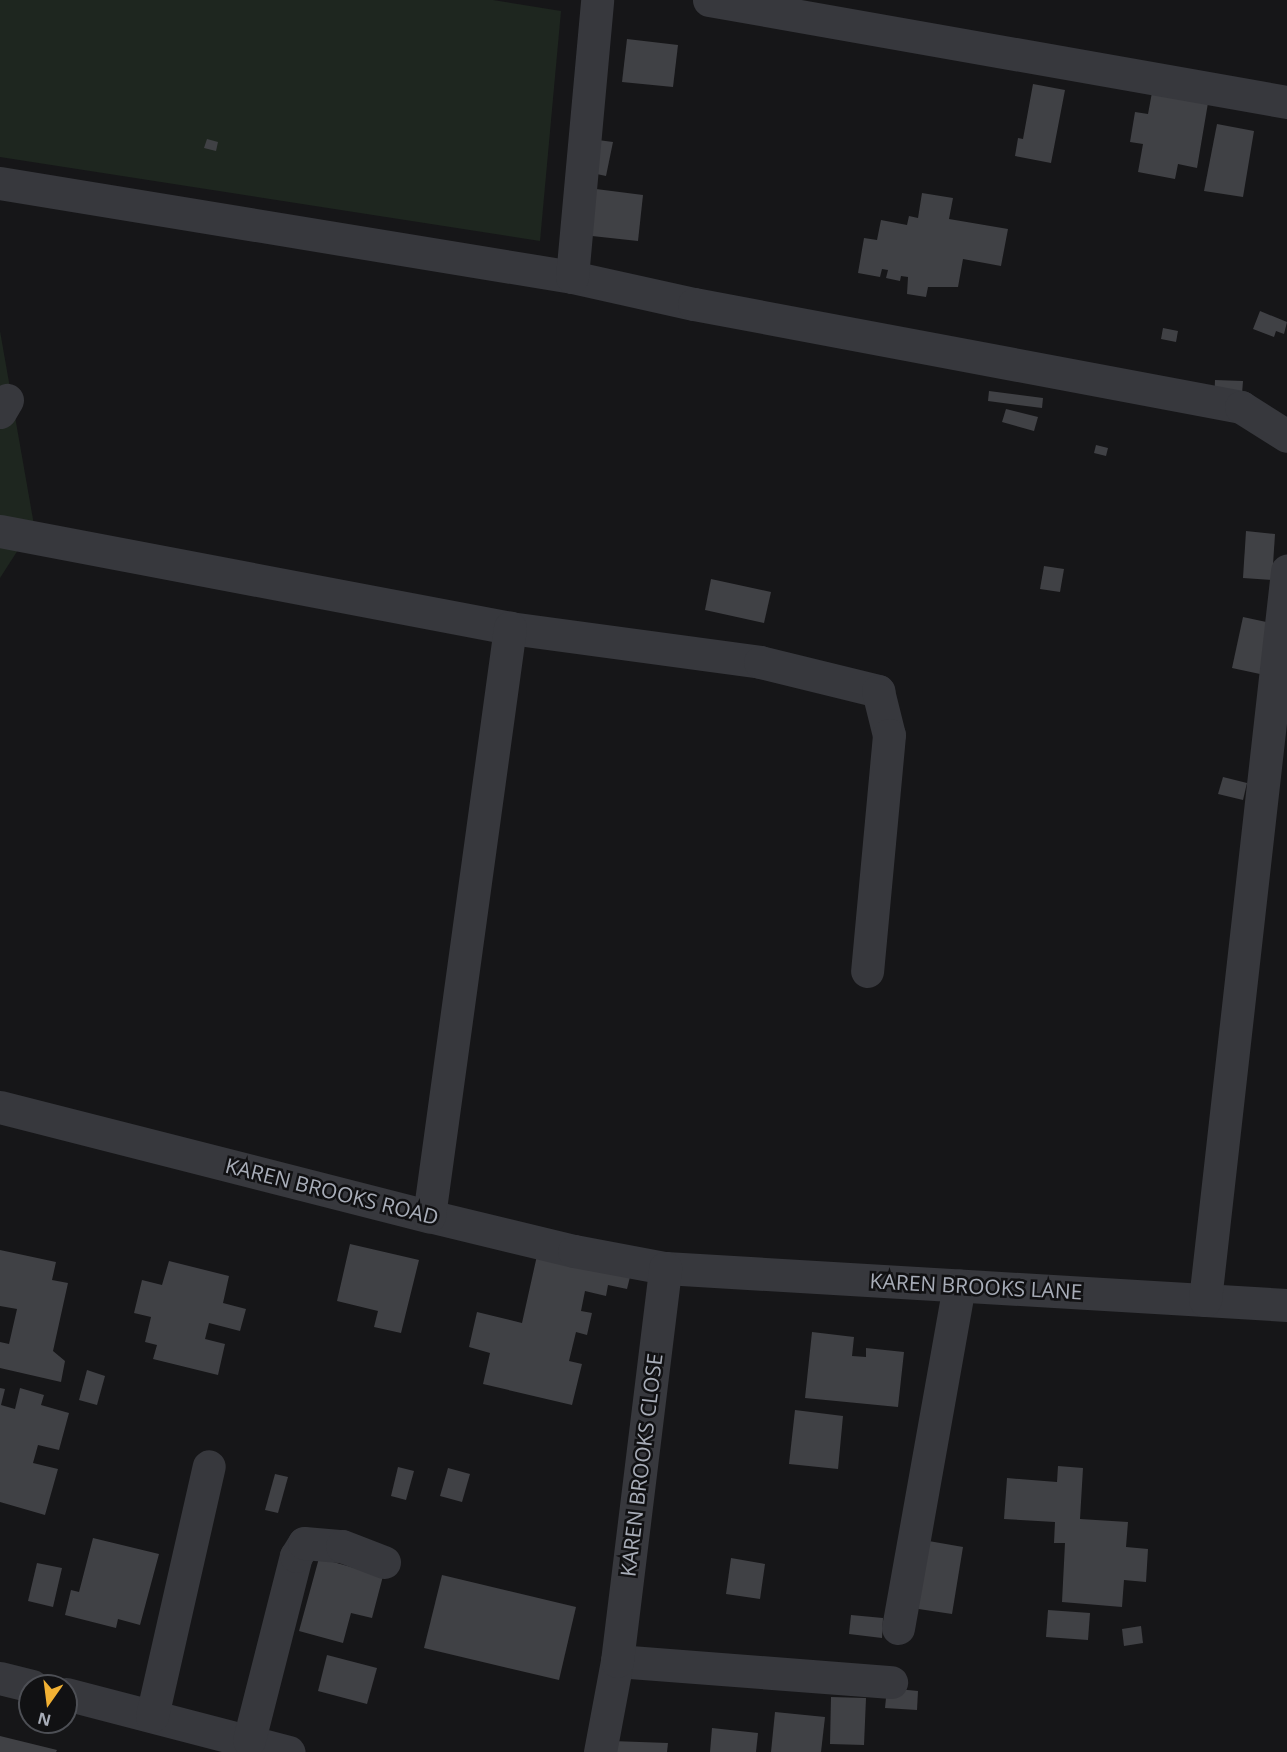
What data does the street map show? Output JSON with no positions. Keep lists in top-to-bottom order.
{
  "streets": {
    "street": ["KAREN BROOKS ROAD", "KAREN BROOKS LANE", "KAREN BROOKS CLOSE"]
  },
  "crossings": [
    ["KAREN BROOKS ROAD", "KAREN BROOKS LANE"],
    ["KAREN BROOKS ROAD", "KAREN BROOKS CLOSE"],
    ["KAREN BROOKS LANE", "KAREN BROOKS CLOSE"]
  ],
  "north": "bottom"
}
